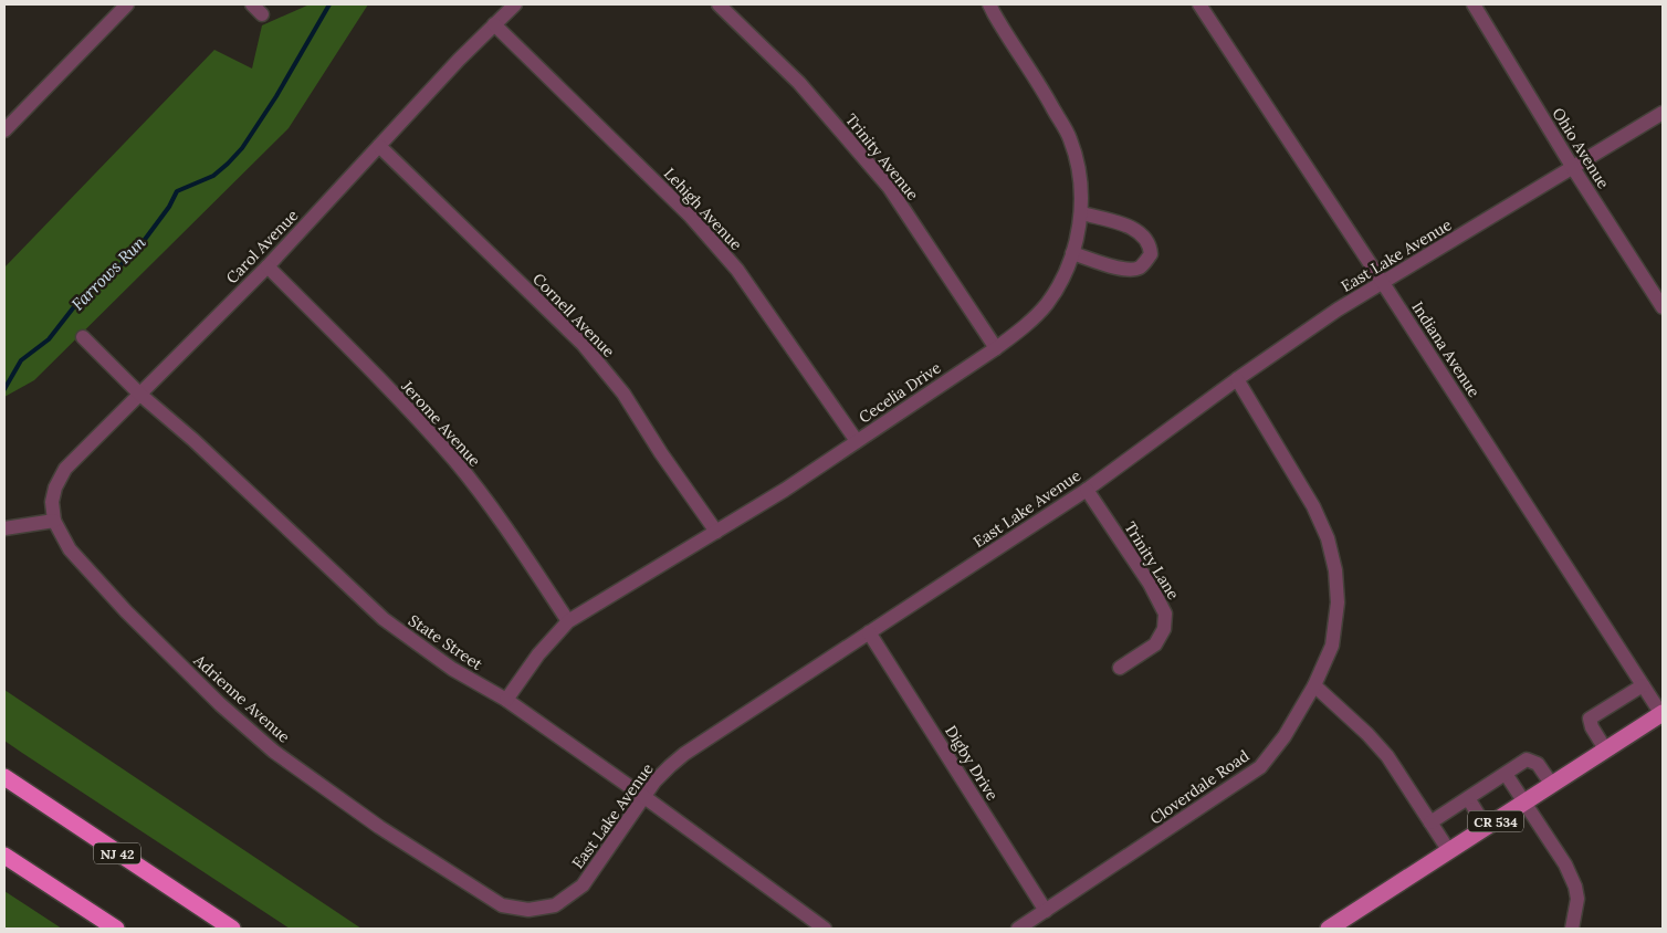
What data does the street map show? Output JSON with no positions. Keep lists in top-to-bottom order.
{
  "streets": {
    "highway": ["NJ 42"],
    "main road": ["CR 534"],
    "street": [
      "Ohio Avenue",
      "Trinity Avenue",
      "Lehigh Avenue",
      "Carol Avenue",
      "East Lake Avenue",
      "Cornell Avenue",
      "Indiana Avenue",
      "Cecelia Drive",
      "Jerome Avenue",
      "Trinity Lane",
      "State Street",
      "Adrienne Avenue",
      "Digby Drive",
      "Cloverdale Road"
    ]
  },
  "crossings": [
    ["Ohio Avenue", "East Lake Avenue"],
    ["Trinity Avenue", "Cecelia Drive"],
    ["Lehigh Avenue", "Carol Avenue"],
    ["Lehigh Avenue", "Cecelia Drive"],
    ["Carol Avenue", "Cornell Avenue"],
    ["Carol Avenue", "Jerome Avenue"],
    ["Carol Avenue", "State Street"],
    ["Carol Avenue", "Adrienne Avenue"],
    ["East Lake Avenue", "Indiana Avenue"],
    ["East Lake Avenue", "Trinity Lane"],
    ["East Lake Avenue", "State Street"],
    ["East Lake Avenue", "Adrienne Avenue"],
    ["East Lake Avenue", "Digby Drive"],
    ["East Lake Avenue", "Cloverdale Road"],
    ["Cornell Avenue", "Cecelia Drive"],
    ["Indiana Avenue", "CR 534"],
    ["Cecelia Drive", "Jerome Avenue"],
    ["Cecelia Drive", "State Street"],
    ["Digby Drive", "Cloverdale Road"]
  ],
  "water": ["Farrows Run"]
}
